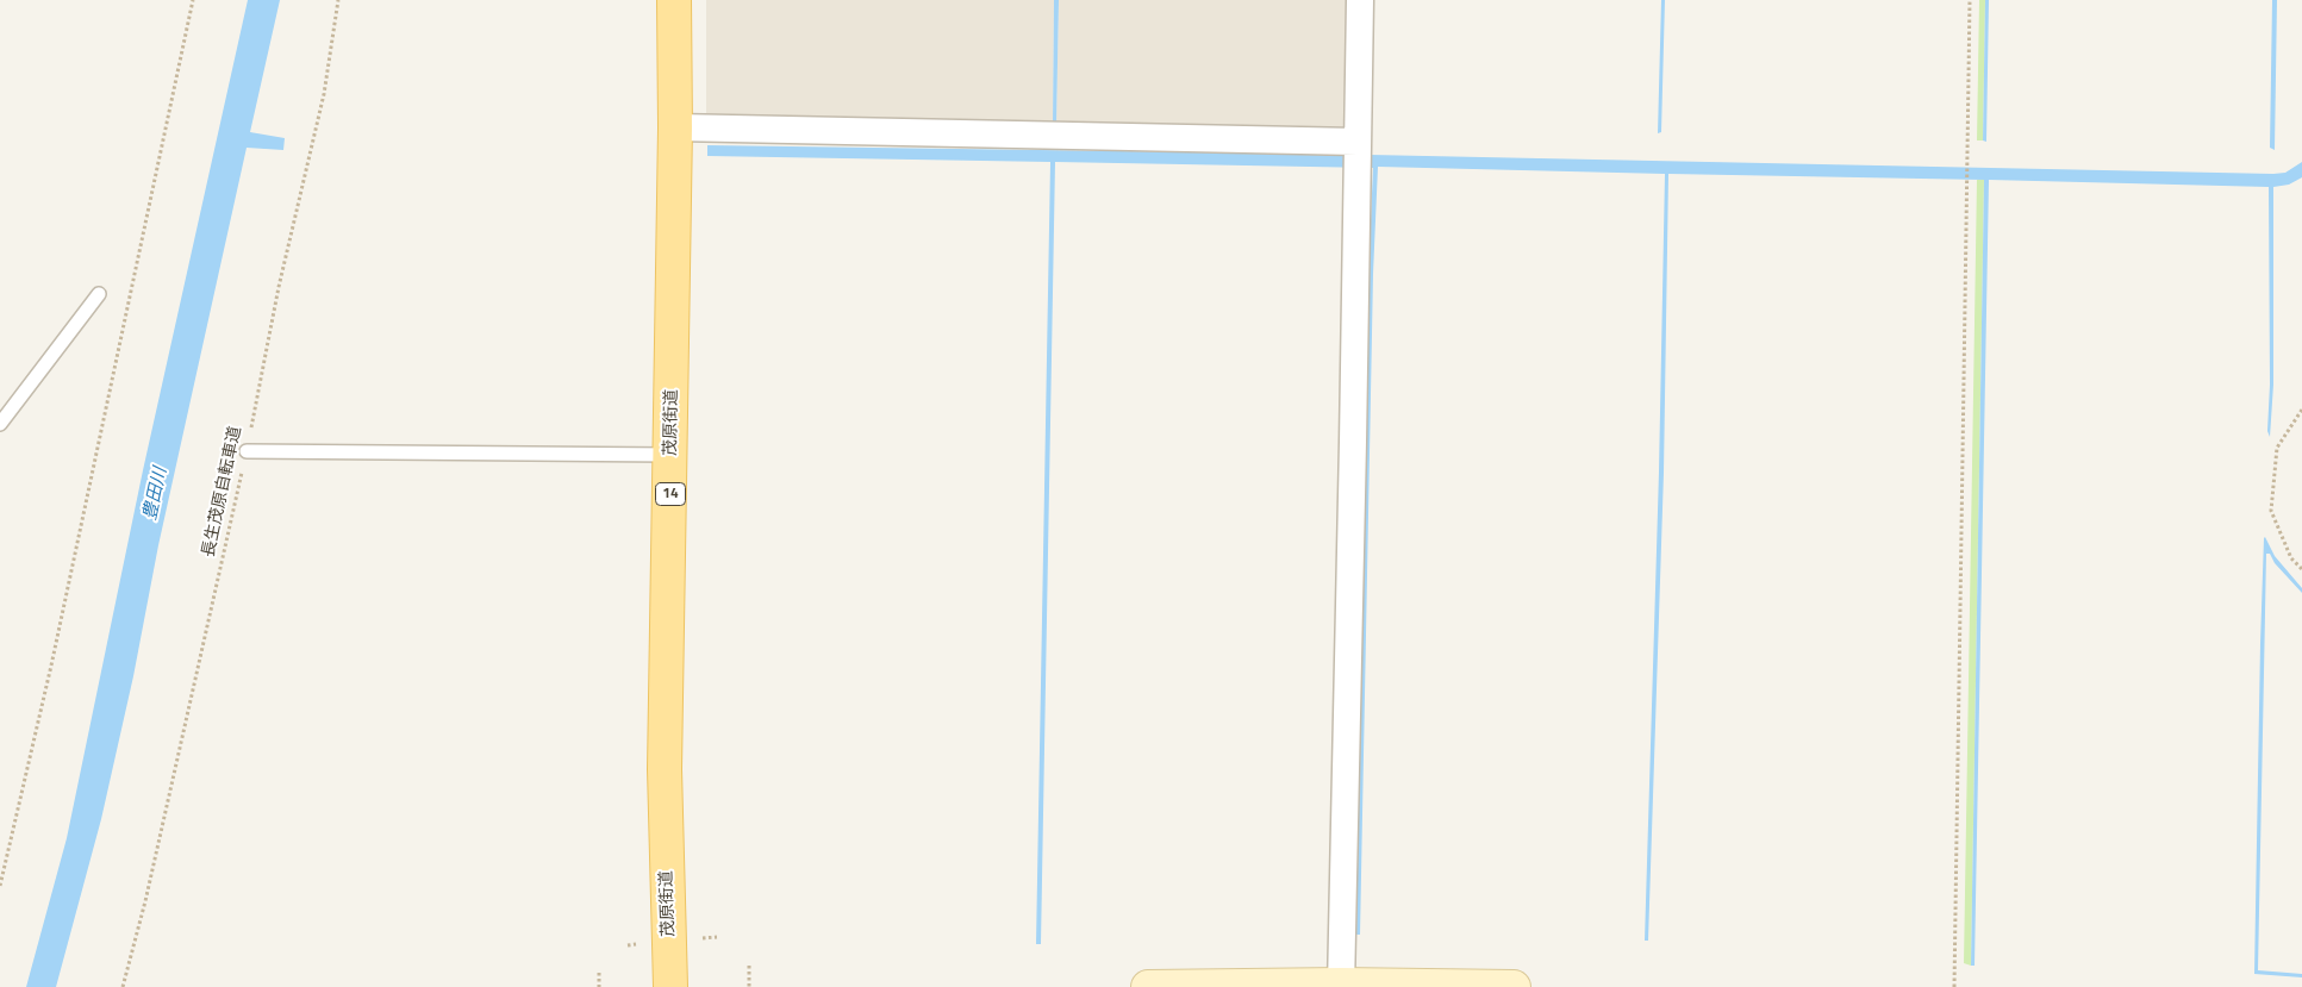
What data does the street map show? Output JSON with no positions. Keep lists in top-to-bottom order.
{
  "streets": {
    "main road": ["茂原街道", "14"],
    "path": ["長生茂原自転車道"]
  },
  "water": ["豊田川"]
}
